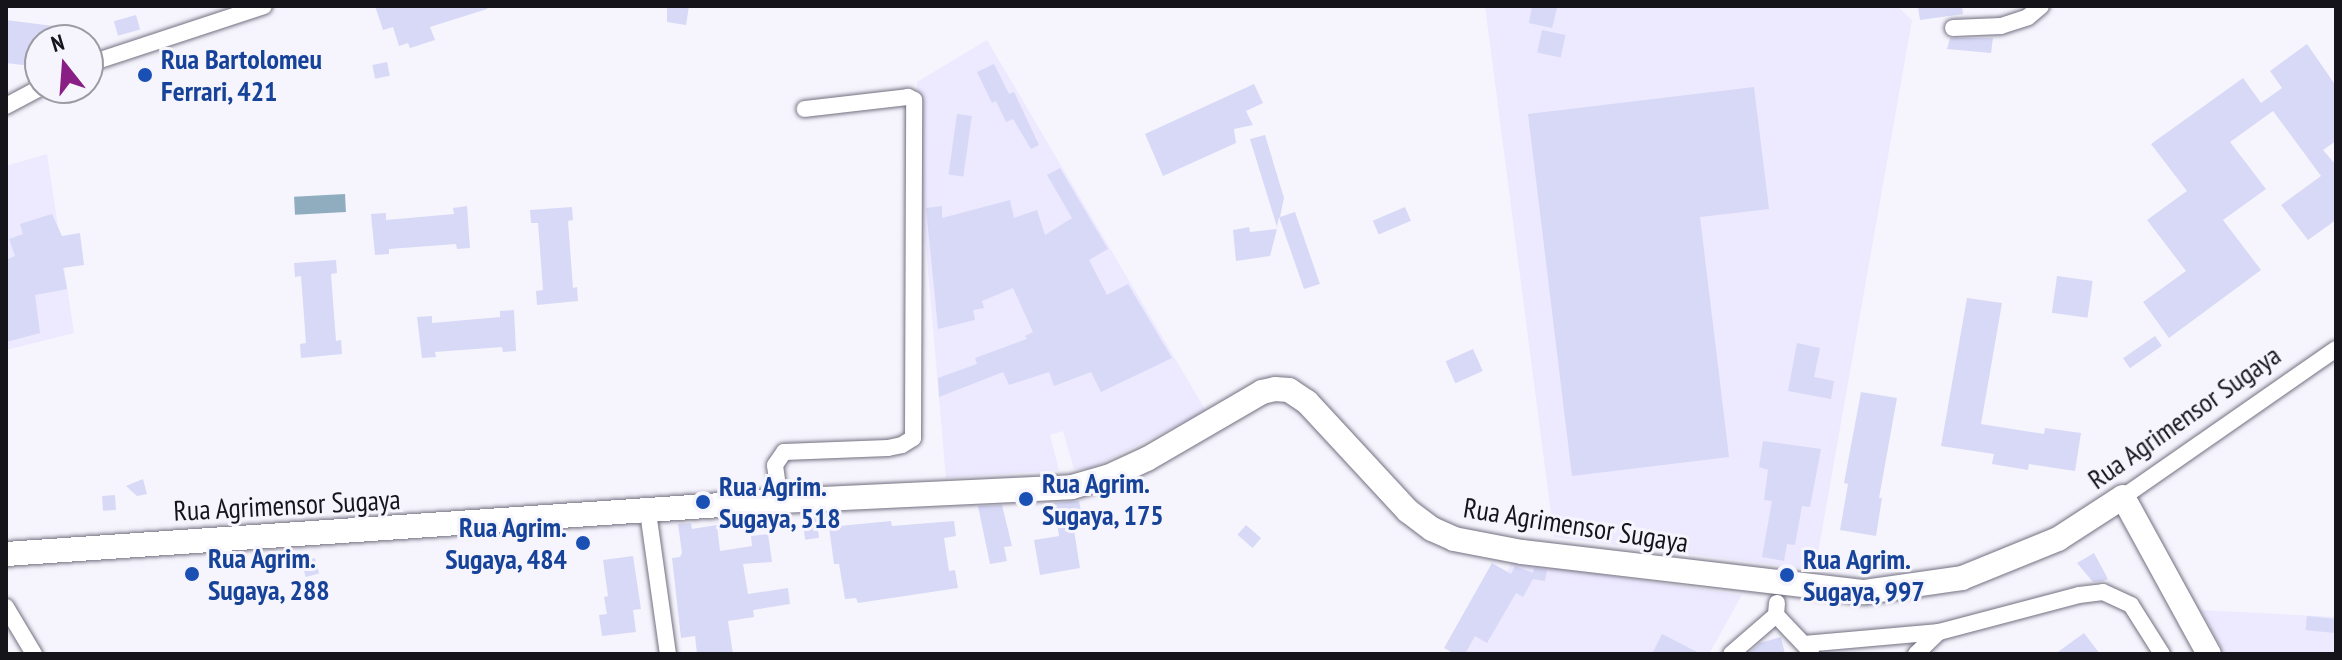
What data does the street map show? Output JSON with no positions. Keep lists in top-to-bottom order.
{
  "streets": {
    "main road": ["Rua Agrimensor Sugaya"]
  },
  "places": [
    "Rua Bartolomeu Ferrari, 421",
    "Rua Agrim. Sugaya, 175",
    "Rua Agrim. Sugaya, 518",
    "Rua Agrim. Sugaya, 484",
    "Rua Agrim. Sugaya, 288",
    "Rua Agrim. Sugaya, 997"
  ],
  "north": "top"
}
